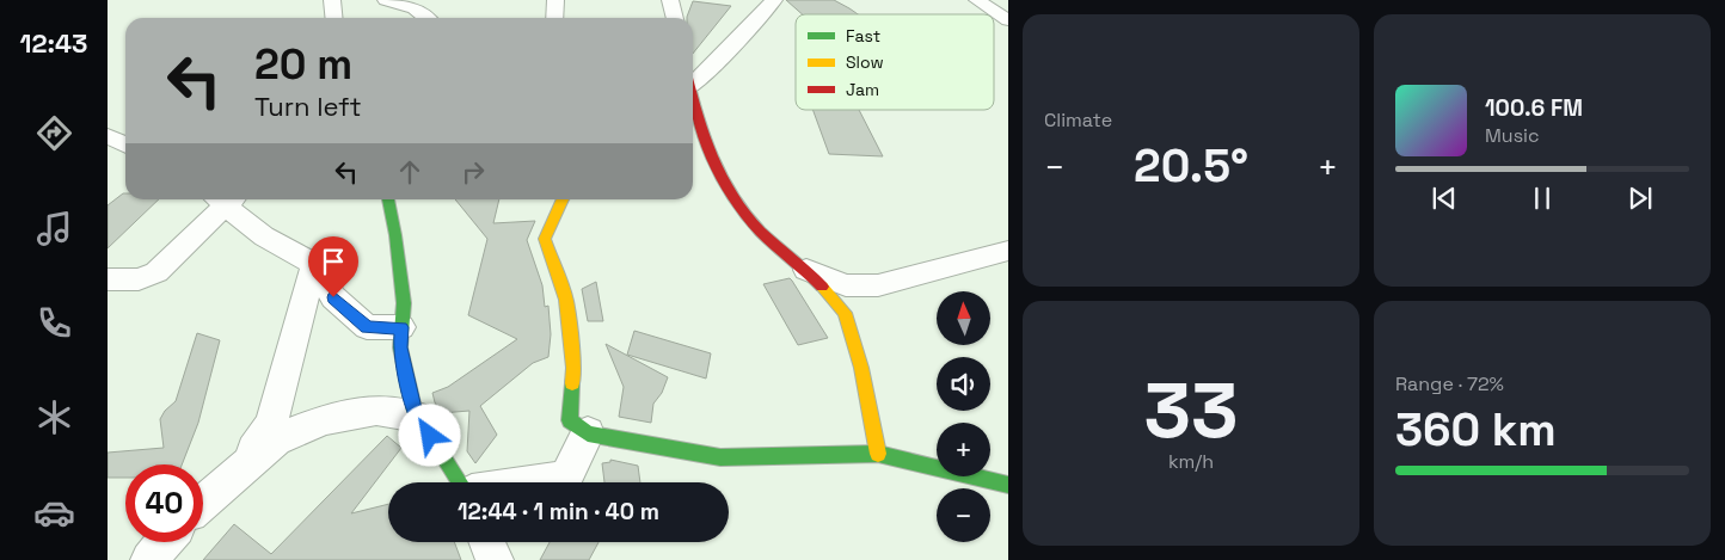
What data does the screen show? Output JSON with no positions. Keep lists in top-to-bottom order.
{
  "legend": ["Fast", "Slow", "Jam"],
  "north": "top",
  "page": {
    "tabs": "12:43",
    "tile": [
      "Climate",
      ["33", "km/h"],
      ["Range · 72%", "360 km"]
    ],
    "turn": ["20 m", "Turn left"],
    "song": ["100.6 FM", "Music"],
    "heat": ["−", "20.5°", "+"],
    "map_buttons": ["+", "−"],
    "limit": "40",
    "trip": "12:44 · 1 min · 40 m"
  }
}
